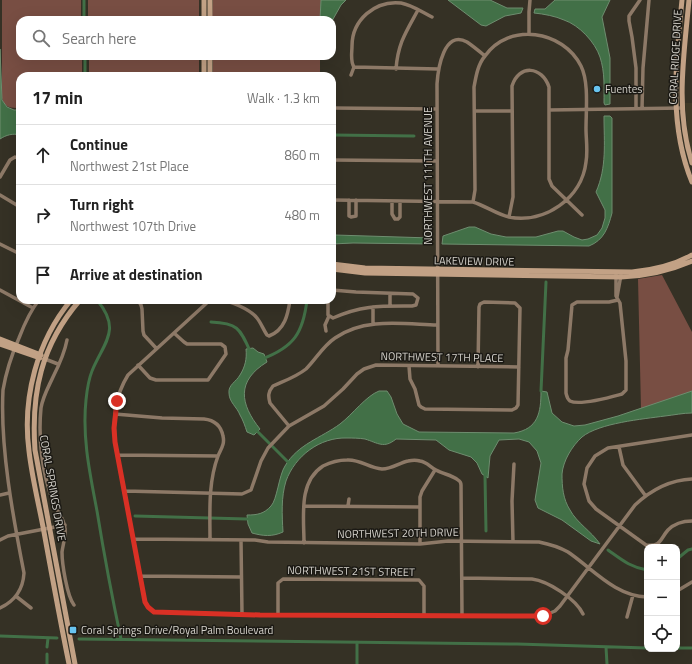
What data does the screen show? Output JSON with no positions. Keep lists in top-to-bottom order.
{
  "streets": {
    "main road": ["CORAL RIDGE DRIVE", "LAKEVIEW DRIVE", "CORAL SPRINGS DRIVE"],
    "street": [
      "NORTHWEST 111TH AVENUE",
      "NORTHWEST 17TH PLACE",
      "NORTHWEST 20TH DRIVE",
      "NORTHWEST 21ST STREET"
    ]
  },
  "crossings": [
    ["NORTHWEST 111TH AVENUE", "LAKEVIEW DRIVE"],
    ["NORTHWEST 111TH AVENUE", "NORTHWEST 17TH PLACE"]
  ],
  "places": {
    "other": ["Fuentes"],
    "transit": ["Coral Springs Drive/Royal Palm Boulevard"]
  },
  "page": {
    "search": "Search here",
    "heading": ["17 min", "Walk · 1.3 km"],
    "list": [
      ["Continue", "Northwest 21st Place", "860 m"],
      ["Turn right", "Northwest 107th Drive", "480 m"],
      "Arrive at destination"
    ],
    "map_buttons": ["+", "−"]
  }
}
